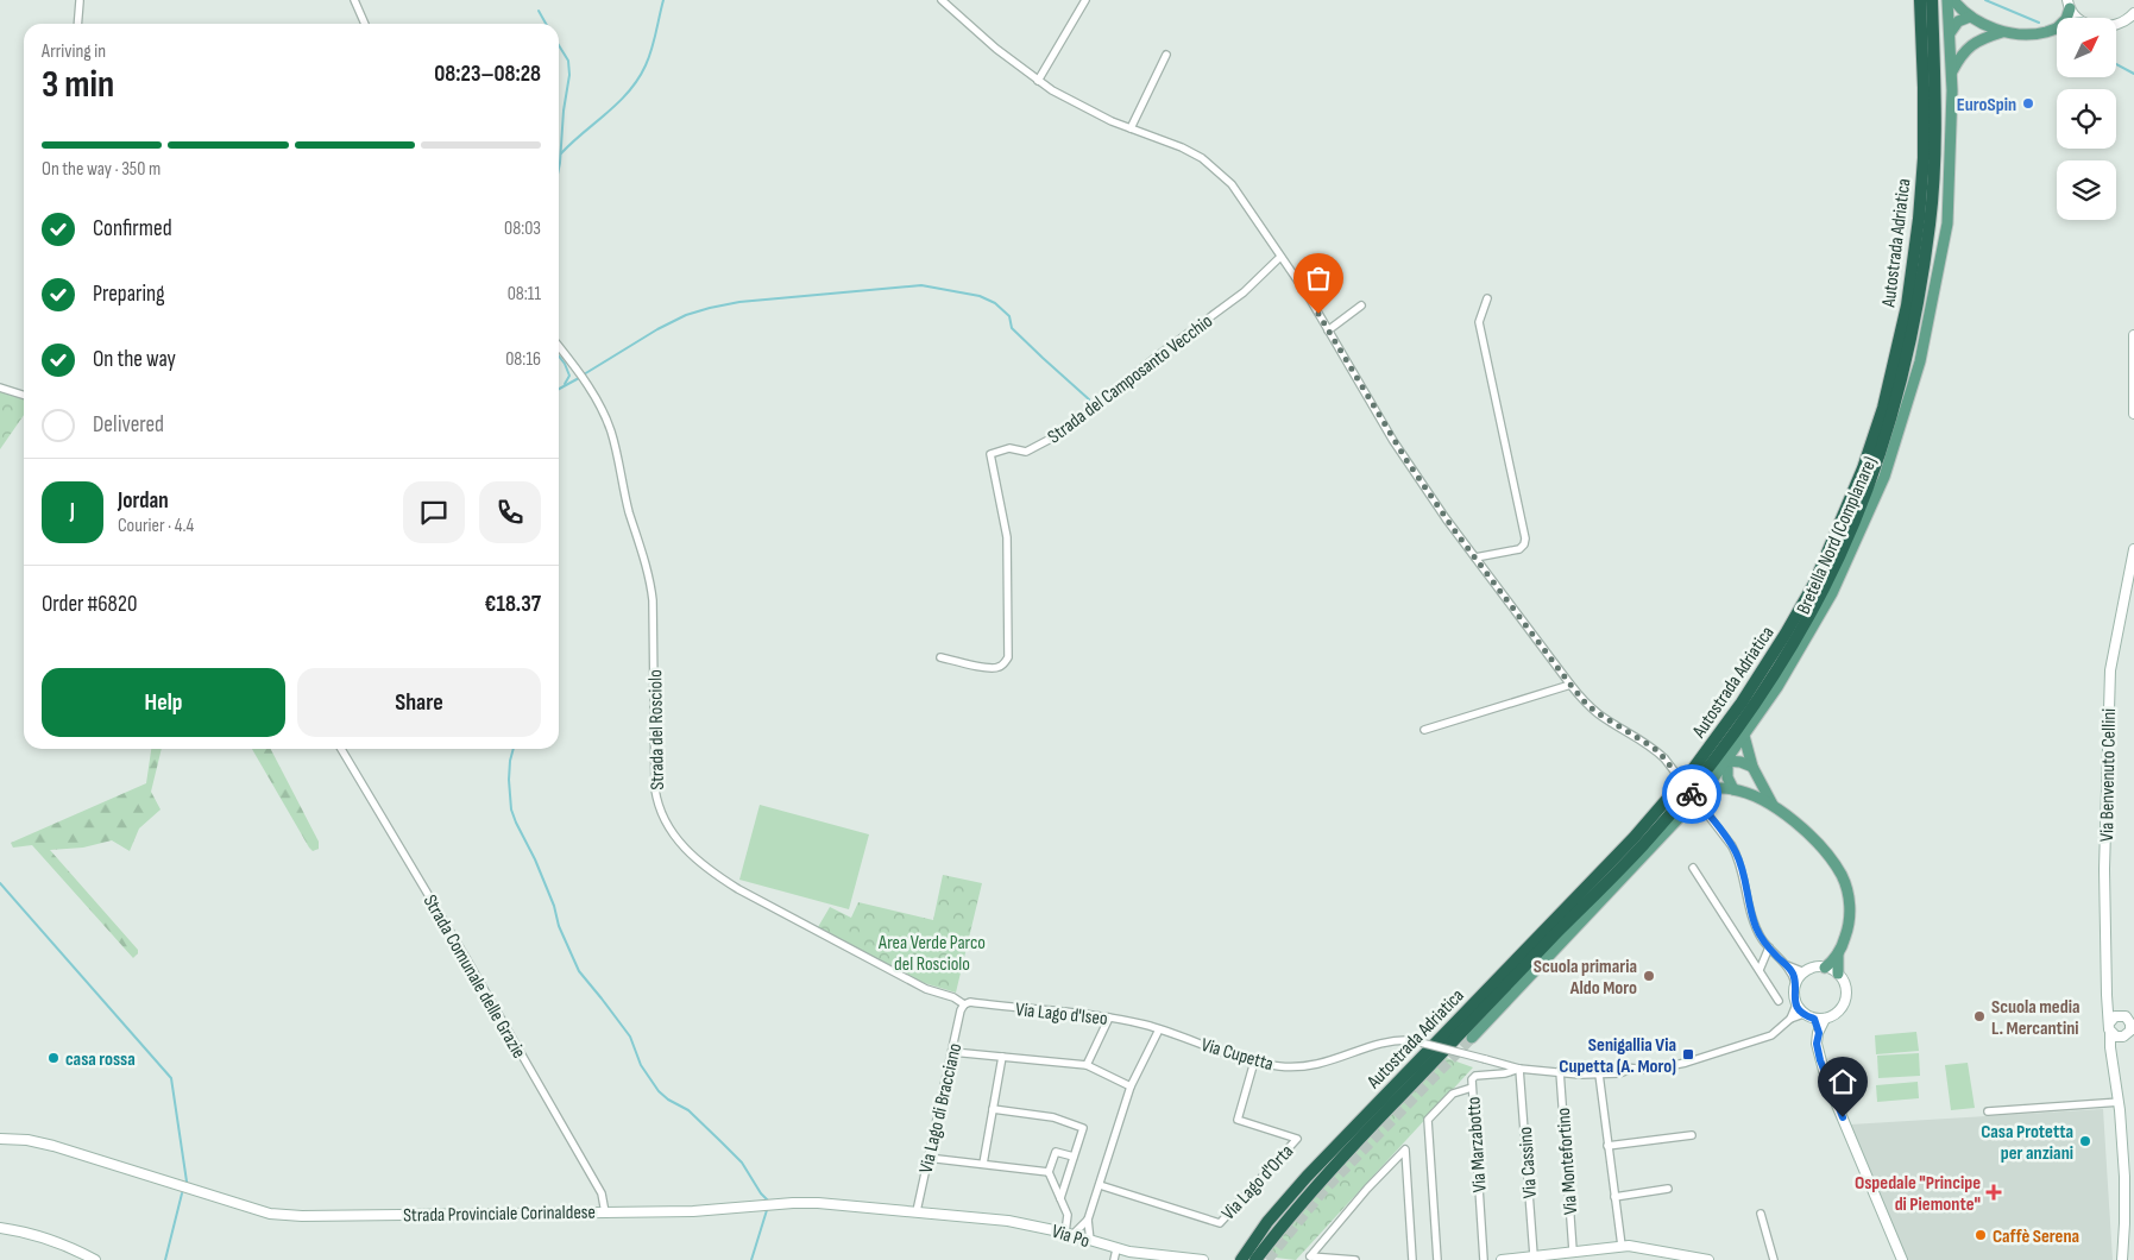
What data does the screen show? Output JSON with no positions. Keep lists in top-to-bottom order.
{
  "streets": {
    "highway": ["Autostrada Adriatica"],
    "main road": ["Bretella Nord (Complanare)"],
    "street": [
      "Strada del Camposanto Vecchio",
      "Strada del Rosciolo",
      "Via Benvenuto Cellini",
      "Strada Comunale delle Grazie",
      "Via Lago d'Iseo",
      "Via Cupetta",
      "Via Lago di Bracciano",
      "Via Marzabotto",
      "Via Montefortino",
      "Via Cassino",
      "Via Lago d'Orta",
      "Strada Provinciale Corinaldese",
      "Via Po"
    ]
  },
  "crossings": [
    ["Strada del Rosciolo", "Via Lago d'Iseo"],
    ["Strada del Rosciolo", "Via Lago di Bracciano"],
    ["Strada Comunale delle Grazie", "Strada Provinciale Corinaldese"],
    ["Via Lago d'Iseo", "Via Cupetta"],
    ["Via Lago d'Iseo", "Via Lago di Bracciano"],
    ["Via Cupetta", "Via Marzabotto"],
    ["Via Cupetta", "Via Montefortino"],
    ["Via Cupetta", "Via Cassino"],
    ["Via Cupetta", "Via Lago d'Orta"],
    ["Via Lago di Bracciano", "Strada Provinciale Corinaldese"],
    ["Via Marzabotto", "Via Cassino"],
    ["Strada Provinciale Corinaldese", "Via Po"]
  ],
  "parks": ["Area Verde Parco del Rosciolo"],
  "places": {
    "other": [
      "EuroSpin",
      "Scuola primaria Aldo Moro",
      "Scuola media L. Mercantini",
      "casa rossa",
      "Casa Protetta per anziani",
      "Caffè Serena"
    ],
    "transit": ["Senigallia Via Cupetta (A. Moro)"],
    "health": ["Ospedale \"Principe di Piemonte\""]
  },
  "north": "top right",
  "page": {
    "heading": ["3 min", "Arriving in", "08:23–08:28"],
    "panel": [
      "Jordan",
      "Courier · 4.4",
      "Order #6820",
      "€18.37"
    ],
    "bar": "On the way · 350 m",
    "list": [
      ["Confirmed", "08:03"],
      ["Preparing", "08:11"],
      ["On the way", "08:16"],
      "Delivered"
    ],
    "round": "J",
    "buttons": ["Help", "Share"]
  }
}
